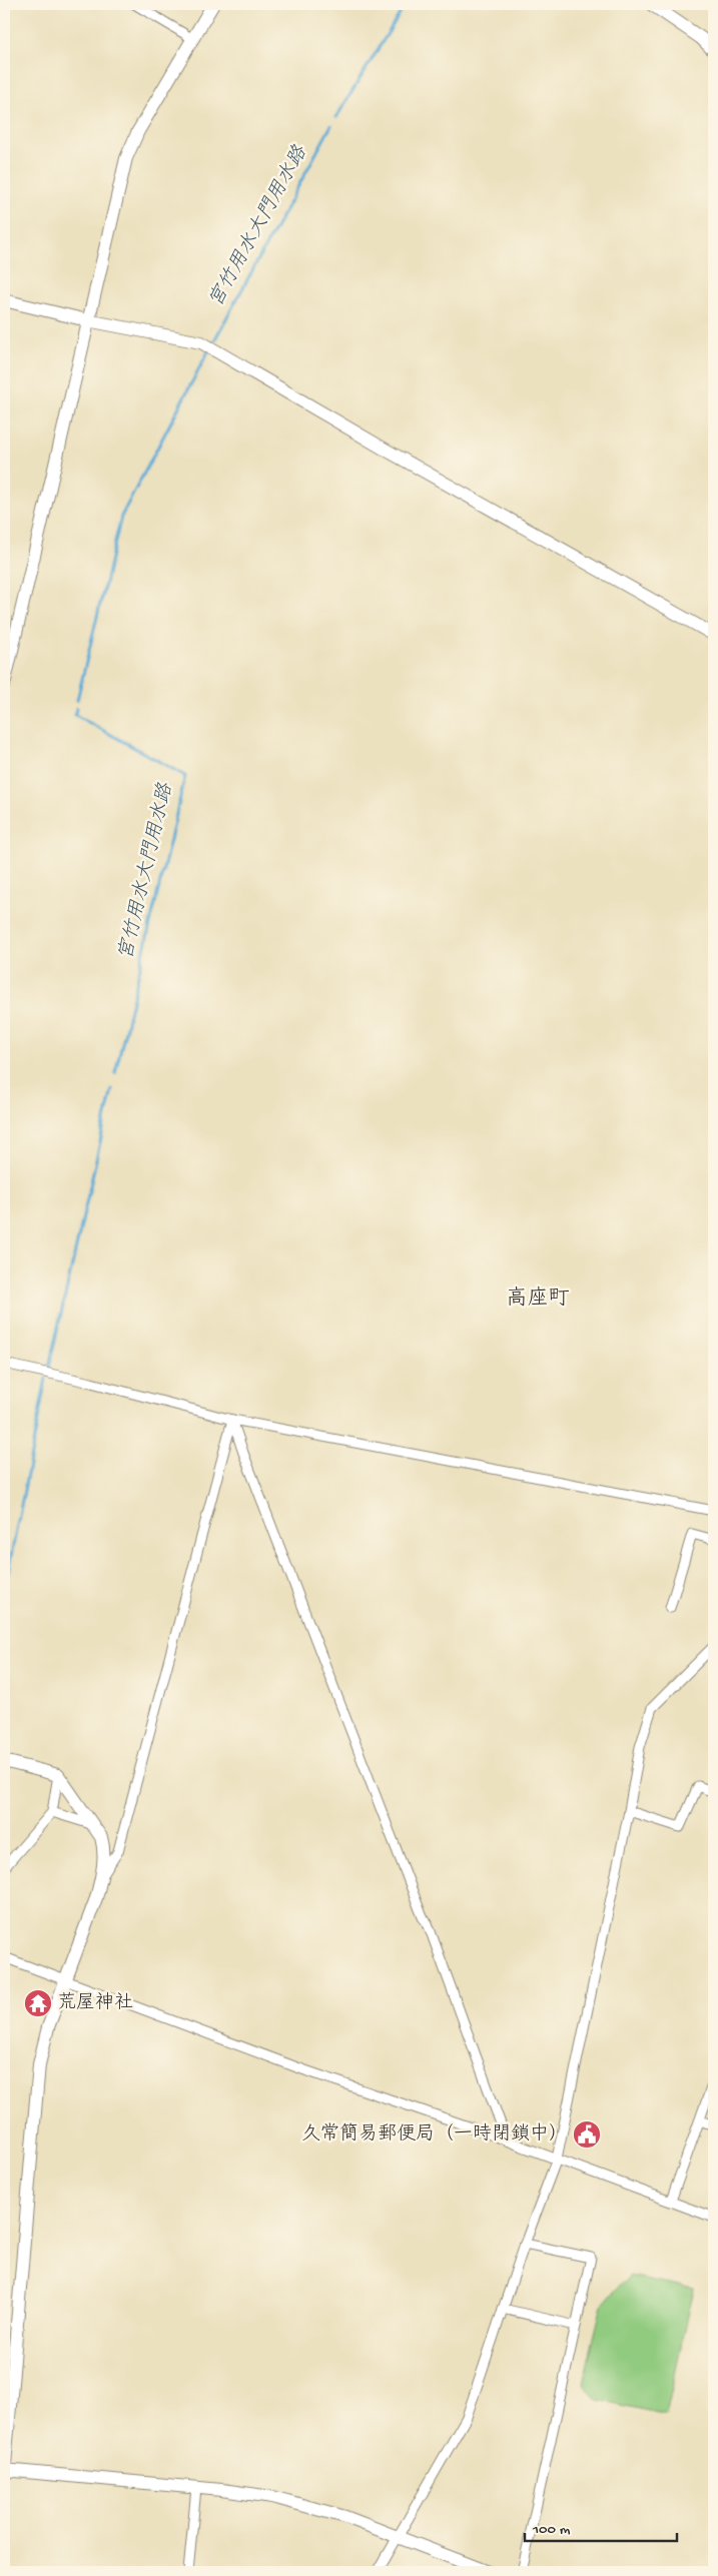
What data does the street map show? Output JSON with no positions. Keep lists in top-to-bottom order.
{
  "districts": ["高座町"],
  "water": ["宮竹用水大門用水路"],
  "places": {
    "temple": ["荒屋神社"],
    "public building": ["久常簡易郵便局（一時閉鎖中）"]
  },
  "scale_bar": "100 m"
}
